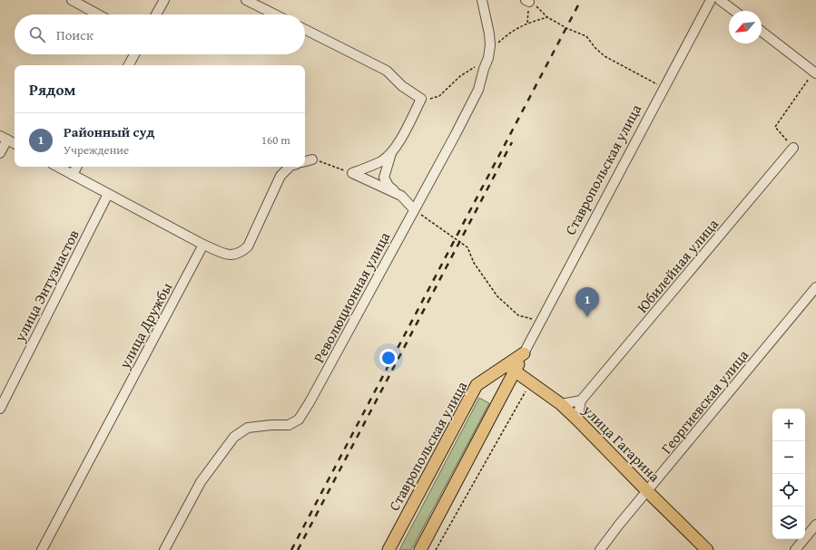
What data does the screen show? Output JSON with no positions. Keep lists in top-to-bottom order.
{
  "streets": {
    "main road": ["Ставропольская улица", "улица Гагарина"],
    "street": [
      "Юбилейная улица",
      "улица Энтузиастов",
      "Революционная улица",
      "улица Дружбы",
      "Георгиевская улица"
    ]
  },
  "crossings": [
    ["Ставропольская улица", "улица Гагарина"],
    ["Юбилейная улица", "улица Гагарина"],
    ["Георгиевская улица", "улица Гагарина"]
  ],
  "north": "bottom left",
  "page": {
    "search": "Поиск",
    "heading": "Рядом",
    "list": [
      {
        "mark": "1",
        "name": "Районный суд",
        "note": "Учреждение",
        "value": "160 m"
      }
    ],
    "pins": "1",
    "map_buttons": ["+", "−"]
  }
}
